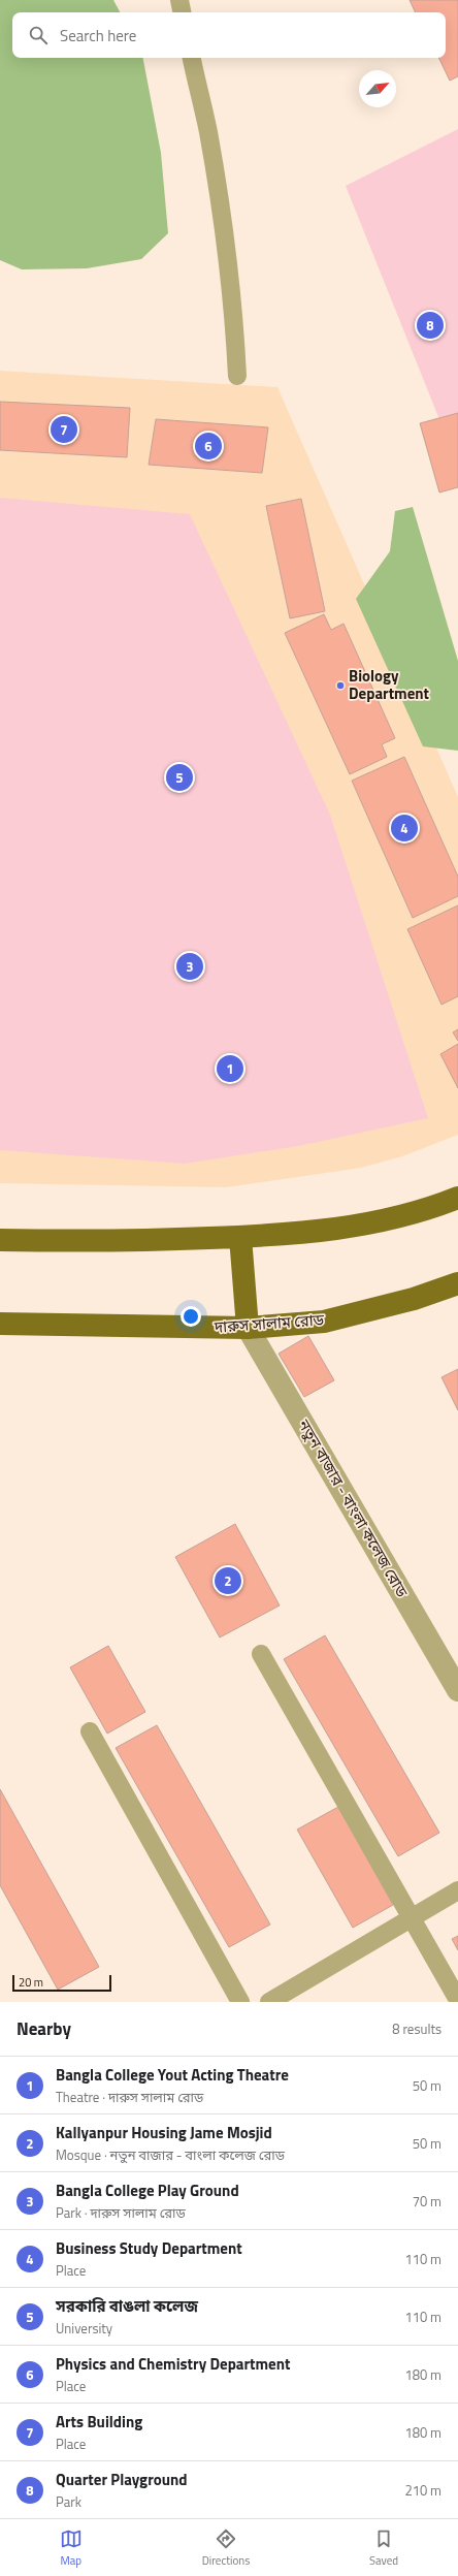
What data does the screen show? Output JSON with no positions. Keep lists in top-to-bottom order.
{
  "streets": {
    "main road": ["দারুস সালাম রোড"],
    "street": ["নতুন বাজার - বাংলা কলেজ রোড"]
  },
  "crossings": [
    ["দারুস সালাম রোড", "নতুন বাজার - বাংলা কলেজ রোড"]
  ],
  "places": ["Biology Department"],
  "scale_bar": "20 m",
  "north": "top right",
  "page": {
    "search": "Search here",
    "pins": [
      "8",
      "7",
      "6",
      "5",
      "4",
      "3",
      "1",
      "2"
    ],
    "scale": "20 m",
    "heading": ["Nearby", "8 results"],
    "list": [
      {
        "mark": "1",
        "name": "Bangla College Yout Acting Theatre",
        "note": "Theatre · দারুস সালাম রোড",
        "value": "50 m"
      },
      {
        "mark": "2",
        "name": "Kallyanpur Housing Jame Mosjid",
        "note": "Mosque · নতুন বাজার - বাংলা কলেজ রোড",
        "value": "50 m"
      },
      {
        "mark": "3",
        "name": "Bangla College Play Ground",
        "note": "Park · দারুস সালাম রোড",
        "value": "70 m"
      },
      {
        "mark": "4",
        "name": "Business Study Department",
        "note": "Place",
        "value": "110 m"
      },
      {
        "mark": "5",
        "name": "সরকারি বাঙলা কলেজ",
        "note": "University",
        "value": "110 m"
      },
      {
        "mark": "6",
        "name": "Physics and Chemistry Department",
        "note": "Place",
        "value": "180 m"
      },
      {
        "mark": "7",
        "name": "Arts Building",
        "note": "Place",
        "value": "180 m"
      },
      {
        "mark": "8",
        "name": "Quarter Playground",
        "note": "Park",
        "value": "210 m"
      }
    ],
    "nav": ["Map", "Directions", "Saved"]
  }
}
